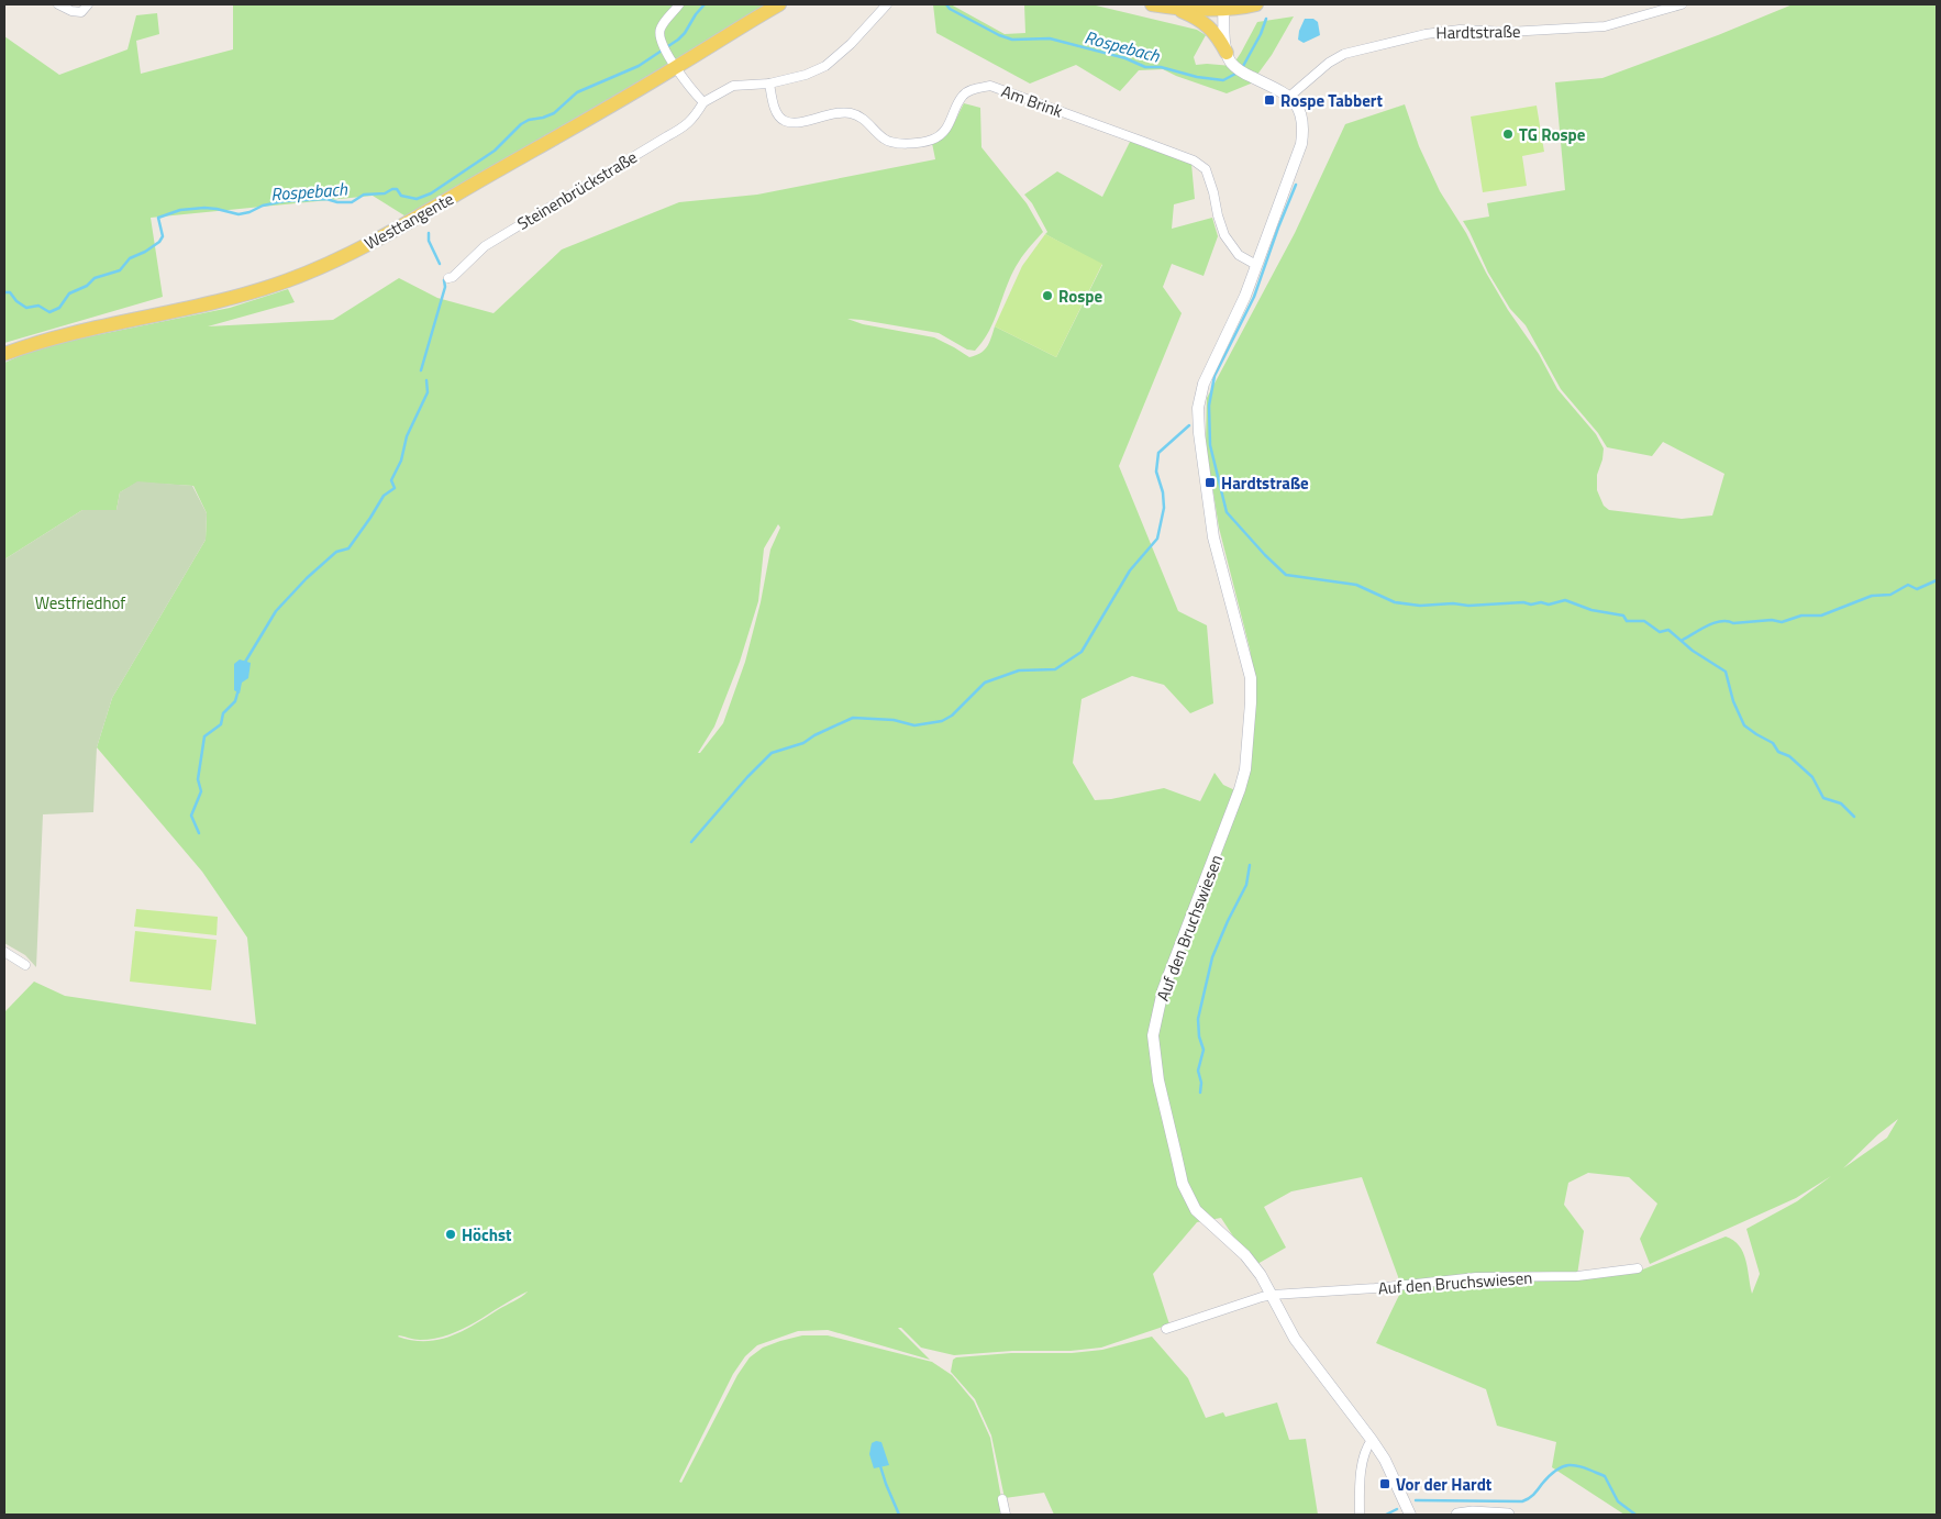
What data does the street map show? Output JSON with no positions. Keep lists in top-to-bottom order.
{
  "streets": {
    "main road": ["Westtangente"],
    "street": [
      "Hardtstraße",
      "Am Brink",
      "Steinenbrückstraße",
      "Auf den Bruchswiesen"
    ]
  },
  "crossings": [
    ["Am Brink", "Steinenbrückstraße"],
    ["Am Brink", "Auf den Bruchswiesen"]
  ],
  "water": ["Rospebach"],
  "parks": ["Westfriedhof"],
  "places": {
    "transit": ["Rospe Tabbert", "Hardtstraße", "Vor der Hardt"],
    "other": ["TG Rospe", "Rospe", "Höchst"]
  }
}
